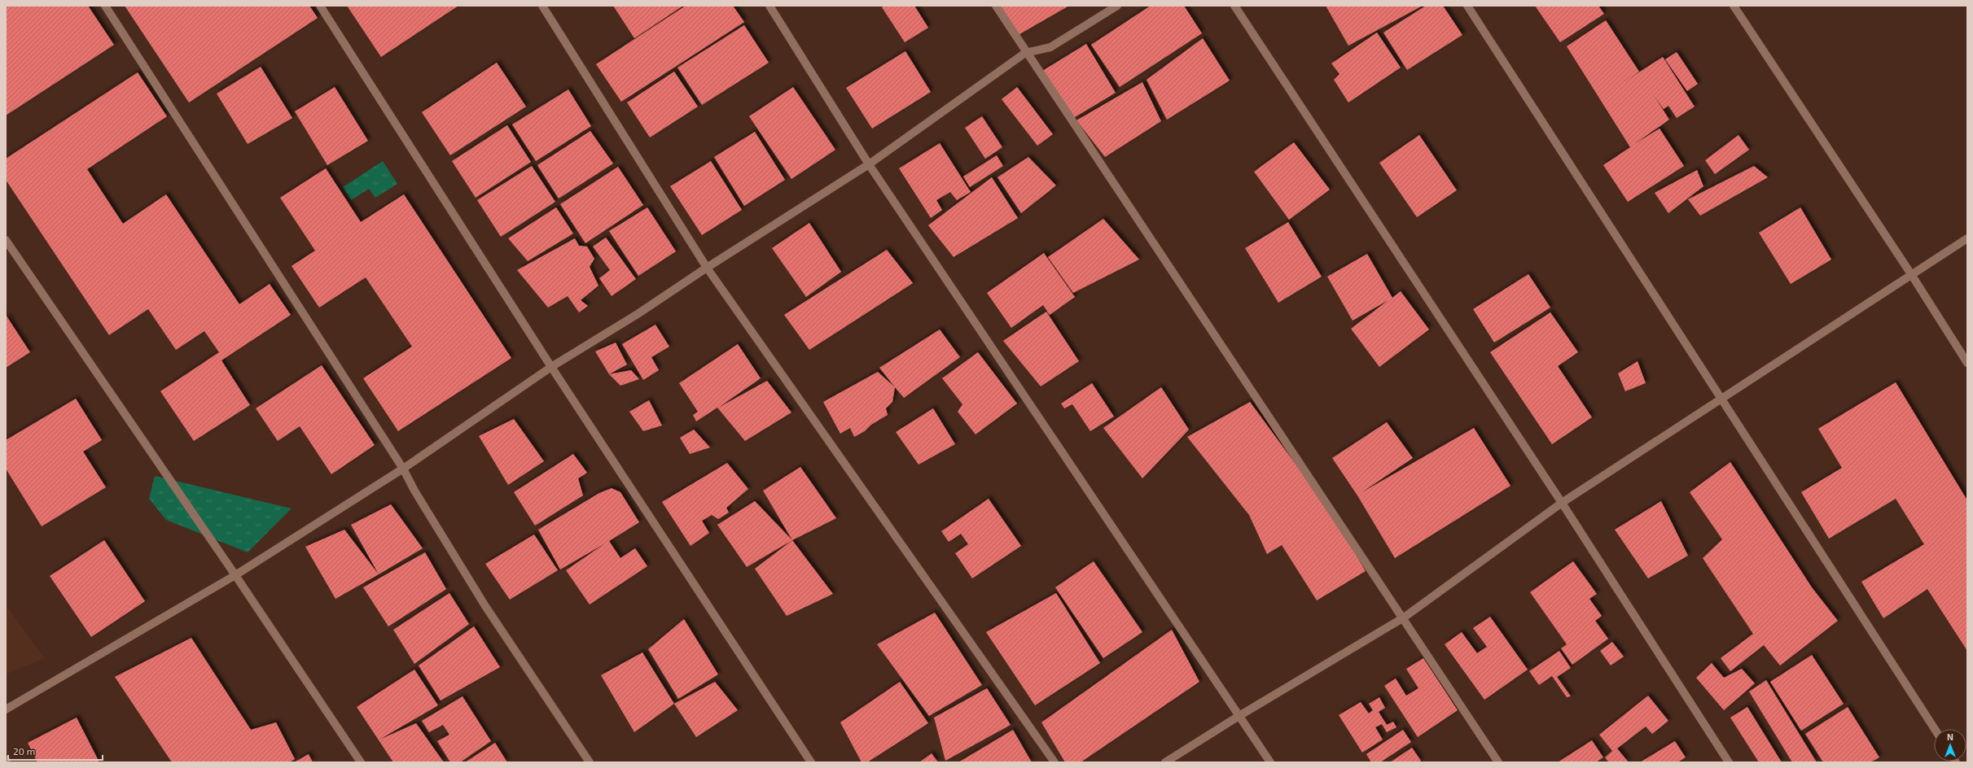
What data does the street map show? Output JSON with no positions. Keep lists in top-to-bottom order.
{
  "scale_bar": "20 m",
  "north": "top"
}
